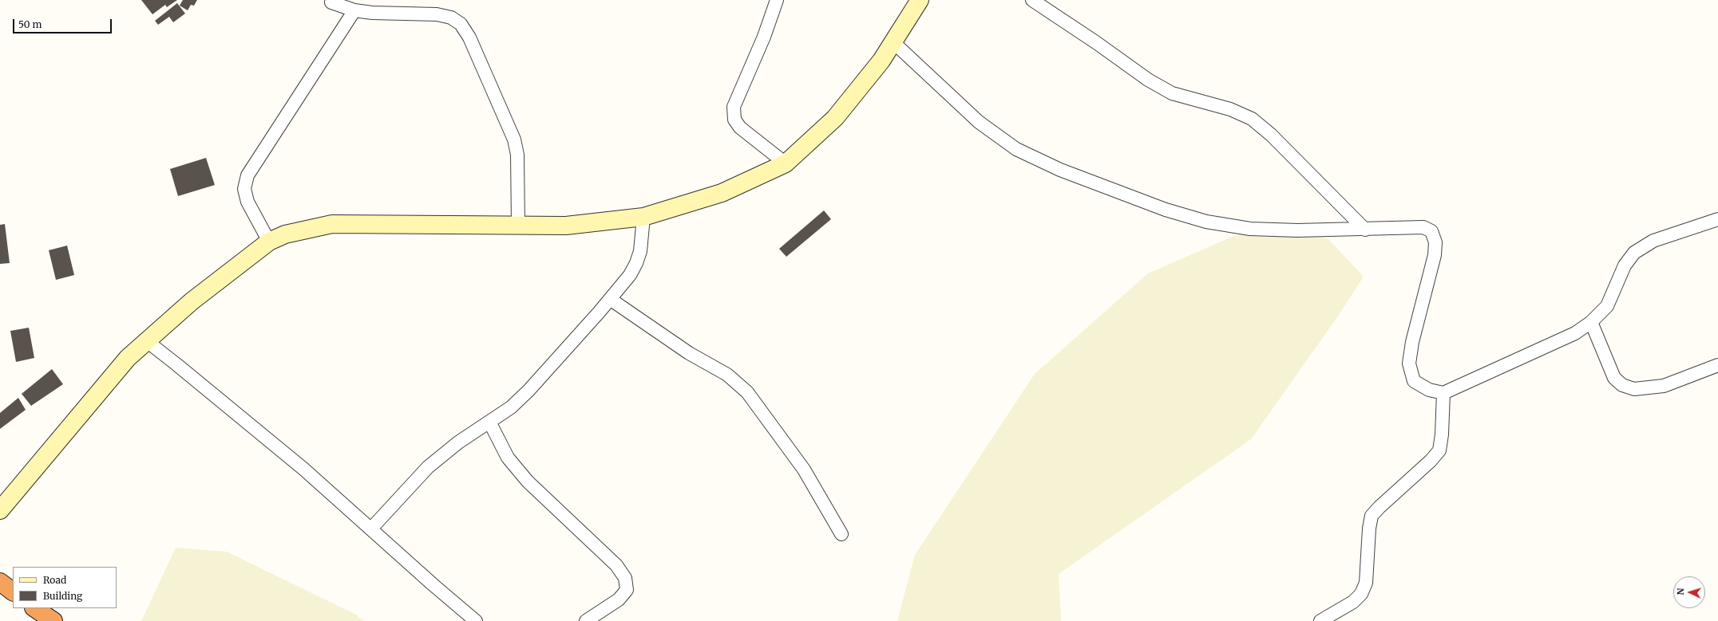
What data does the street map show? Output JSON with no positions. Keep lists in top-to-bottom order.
{
  "legend": ["Road", "Building"],
  "scale_bar": "50 m",
  "north": "left"
}
